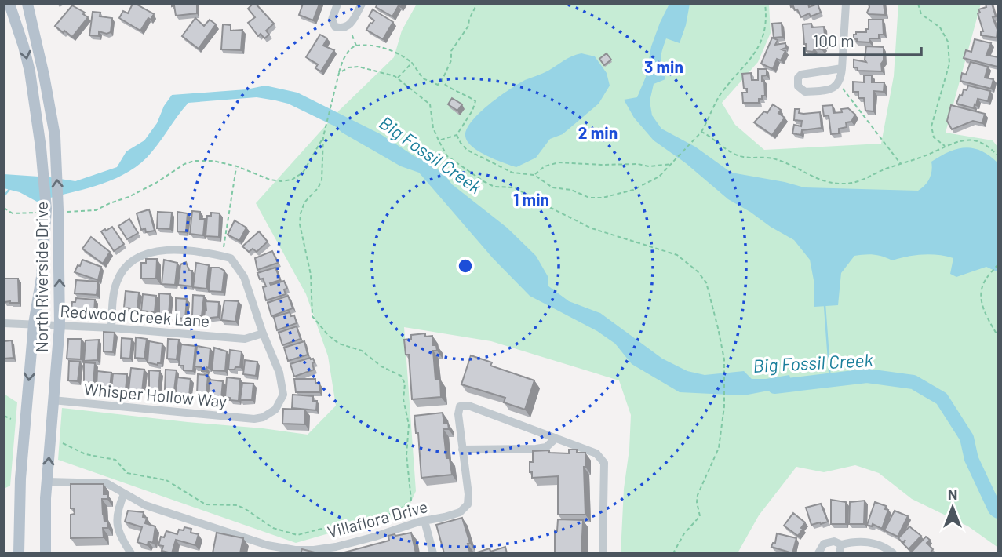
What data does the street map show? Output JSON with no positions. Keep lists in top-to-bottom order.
{
  "streets": {
    "main road": ["North Riverside Drive"],
    "street": ["Redwood Creek Lane", "Whisper Hollow Way", "Villaflora Drive"]
  },
  "crossings": [
    ["North Riverside Drive", "Redwood Creek Lane"],
    ["North Riverside Drive", "Whisper Hollow Way"],
    ["North Riverside Drive", "Villaflora Drive"],
    ["Redwood Creek Lane", "Whisper Hollow Way"]
  ],
  "water": ["Big Fossil Creek"],
  "scale_bar": "100 m",
  "north": "top",
  "rings": ["3 min", "2 min", "1 min"]
}
